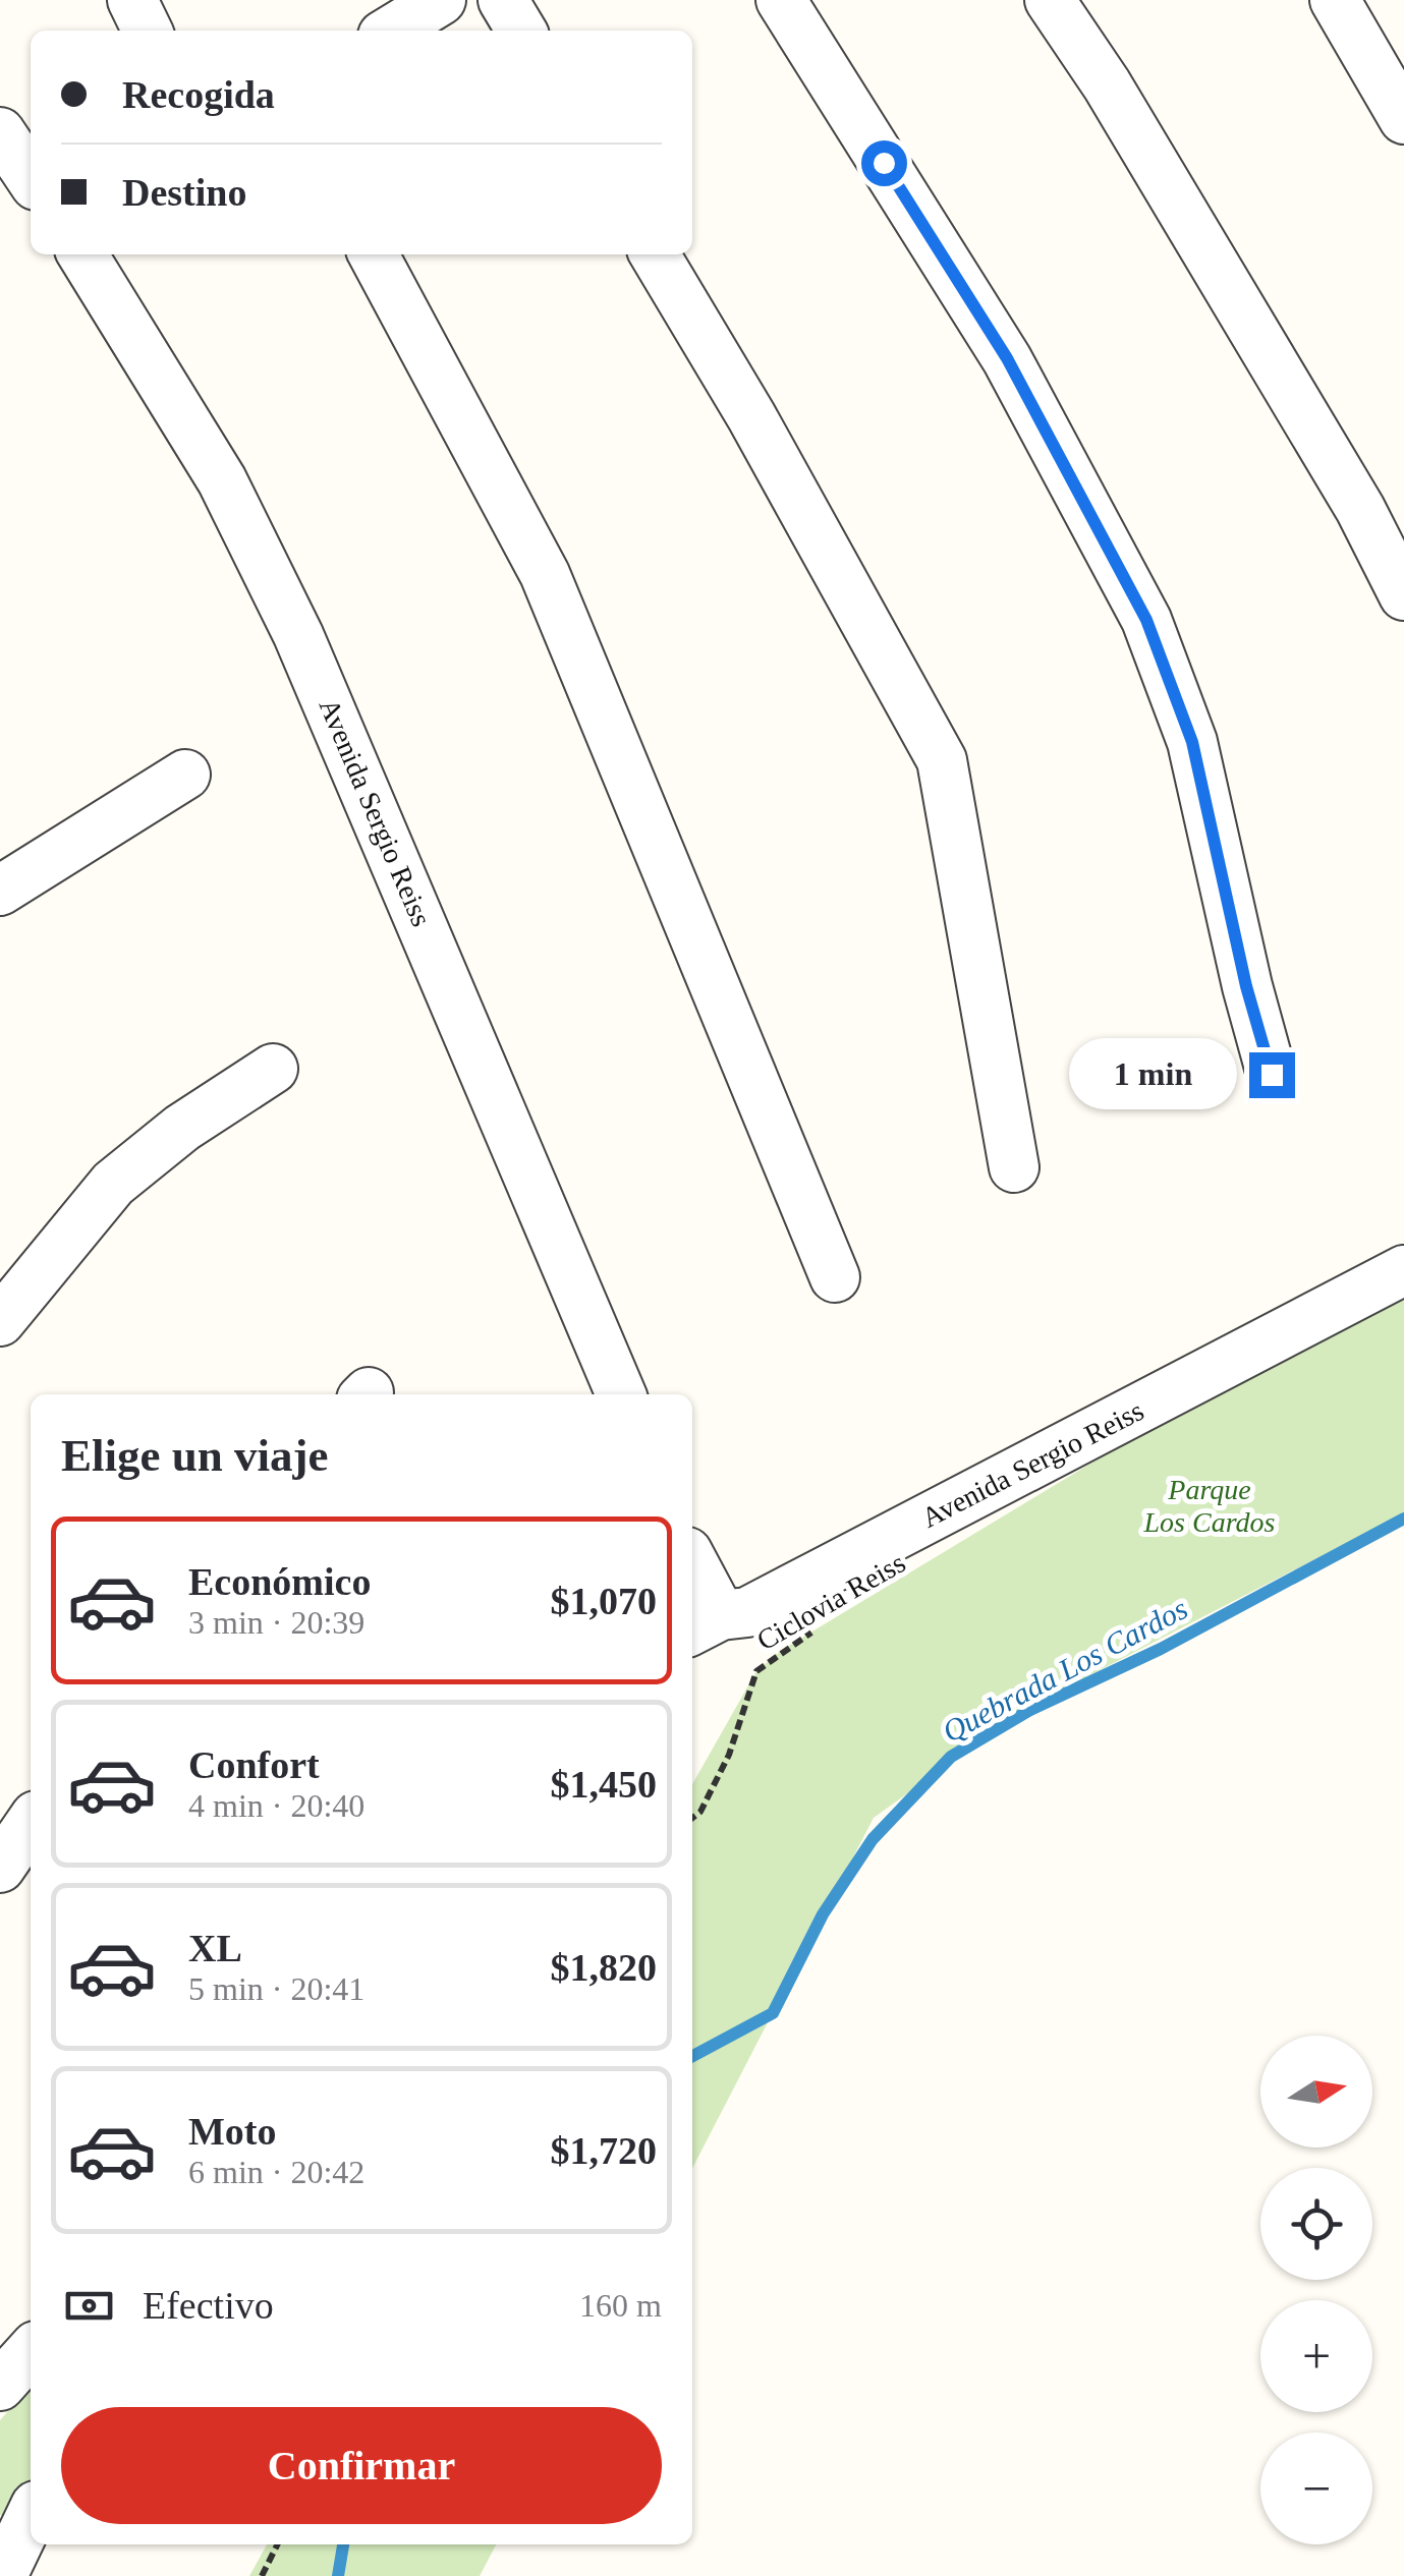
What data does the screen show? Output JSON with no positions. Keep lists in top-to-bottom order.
{
  "streets": {
    "street": ["Avenida Sergio Reiss"],
    "path": ["Ciclovia Reiss"]
  },
  "water": ["Quebrada Los Cardos"],
  "parks": ["Parque Los Cardos"],
  "north": "right",
  "page": {
    "banner": ["Recogida", "Destino"],
    "bubble": "1 min",
    "heading": "Elige un viaje",
    "list": [
      {
        "name": "Económico",
        "note": "3 min · 20:39",
        "value": "$1,070"
      },
      {
        "name": "Confort",
        "note": "4 min · 20:40",
        "value": "$1,450"
      },
      {
        "name": "XL",
        "note": "5 min · 20:41",
        "value": "$1,820"
      },
      {
        "name": "Moto",
        "note": "6 min · 20:42",
        "value": "$1,720"
      }
    ],
    "map_buttons": ["+", "−"],
    "pay": ["Efectivo", "160 m"],
    "buttons": "Confirmar"
  }
}
